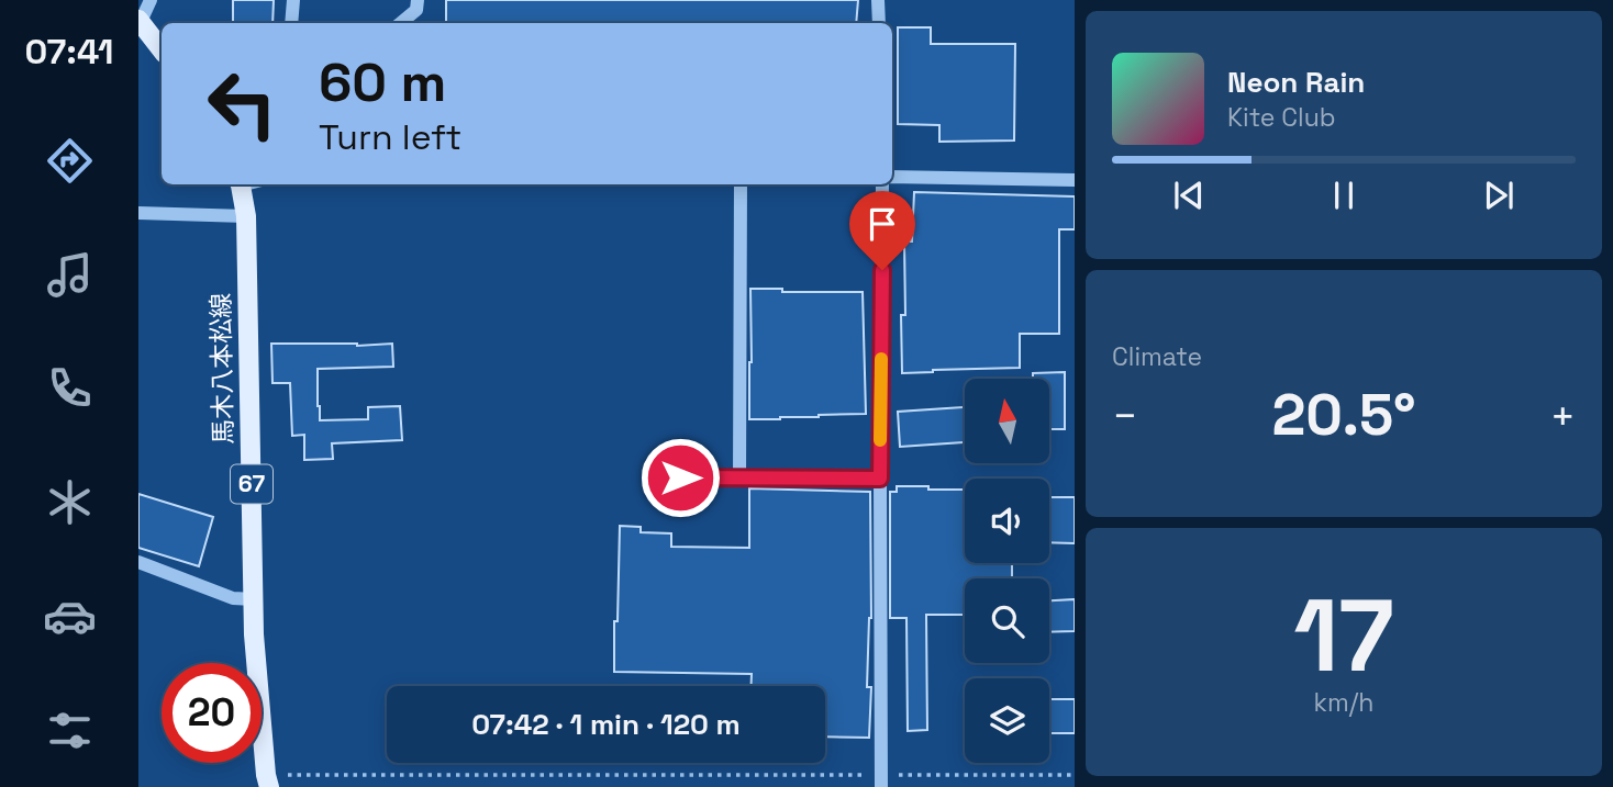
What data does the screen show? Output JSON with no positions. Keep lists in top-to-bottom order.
{
  "streets": {
    "main road": ["馬木八本松線", "67"]
  },
  "north": "top",
  "page": {
    "tabs": "07:41",
    "turn": ["60 m", "Turn left"],
    "song": ["Neon Rain", "Kite Club"],
    "tile": [
      "Climate",
      ["17", "km/h"]
    ],
    "heat": ["−", "20.5°", "+"],
    "limit": "20",
    "trip": "07:42 · 1 min · 120 m"
  }
}
